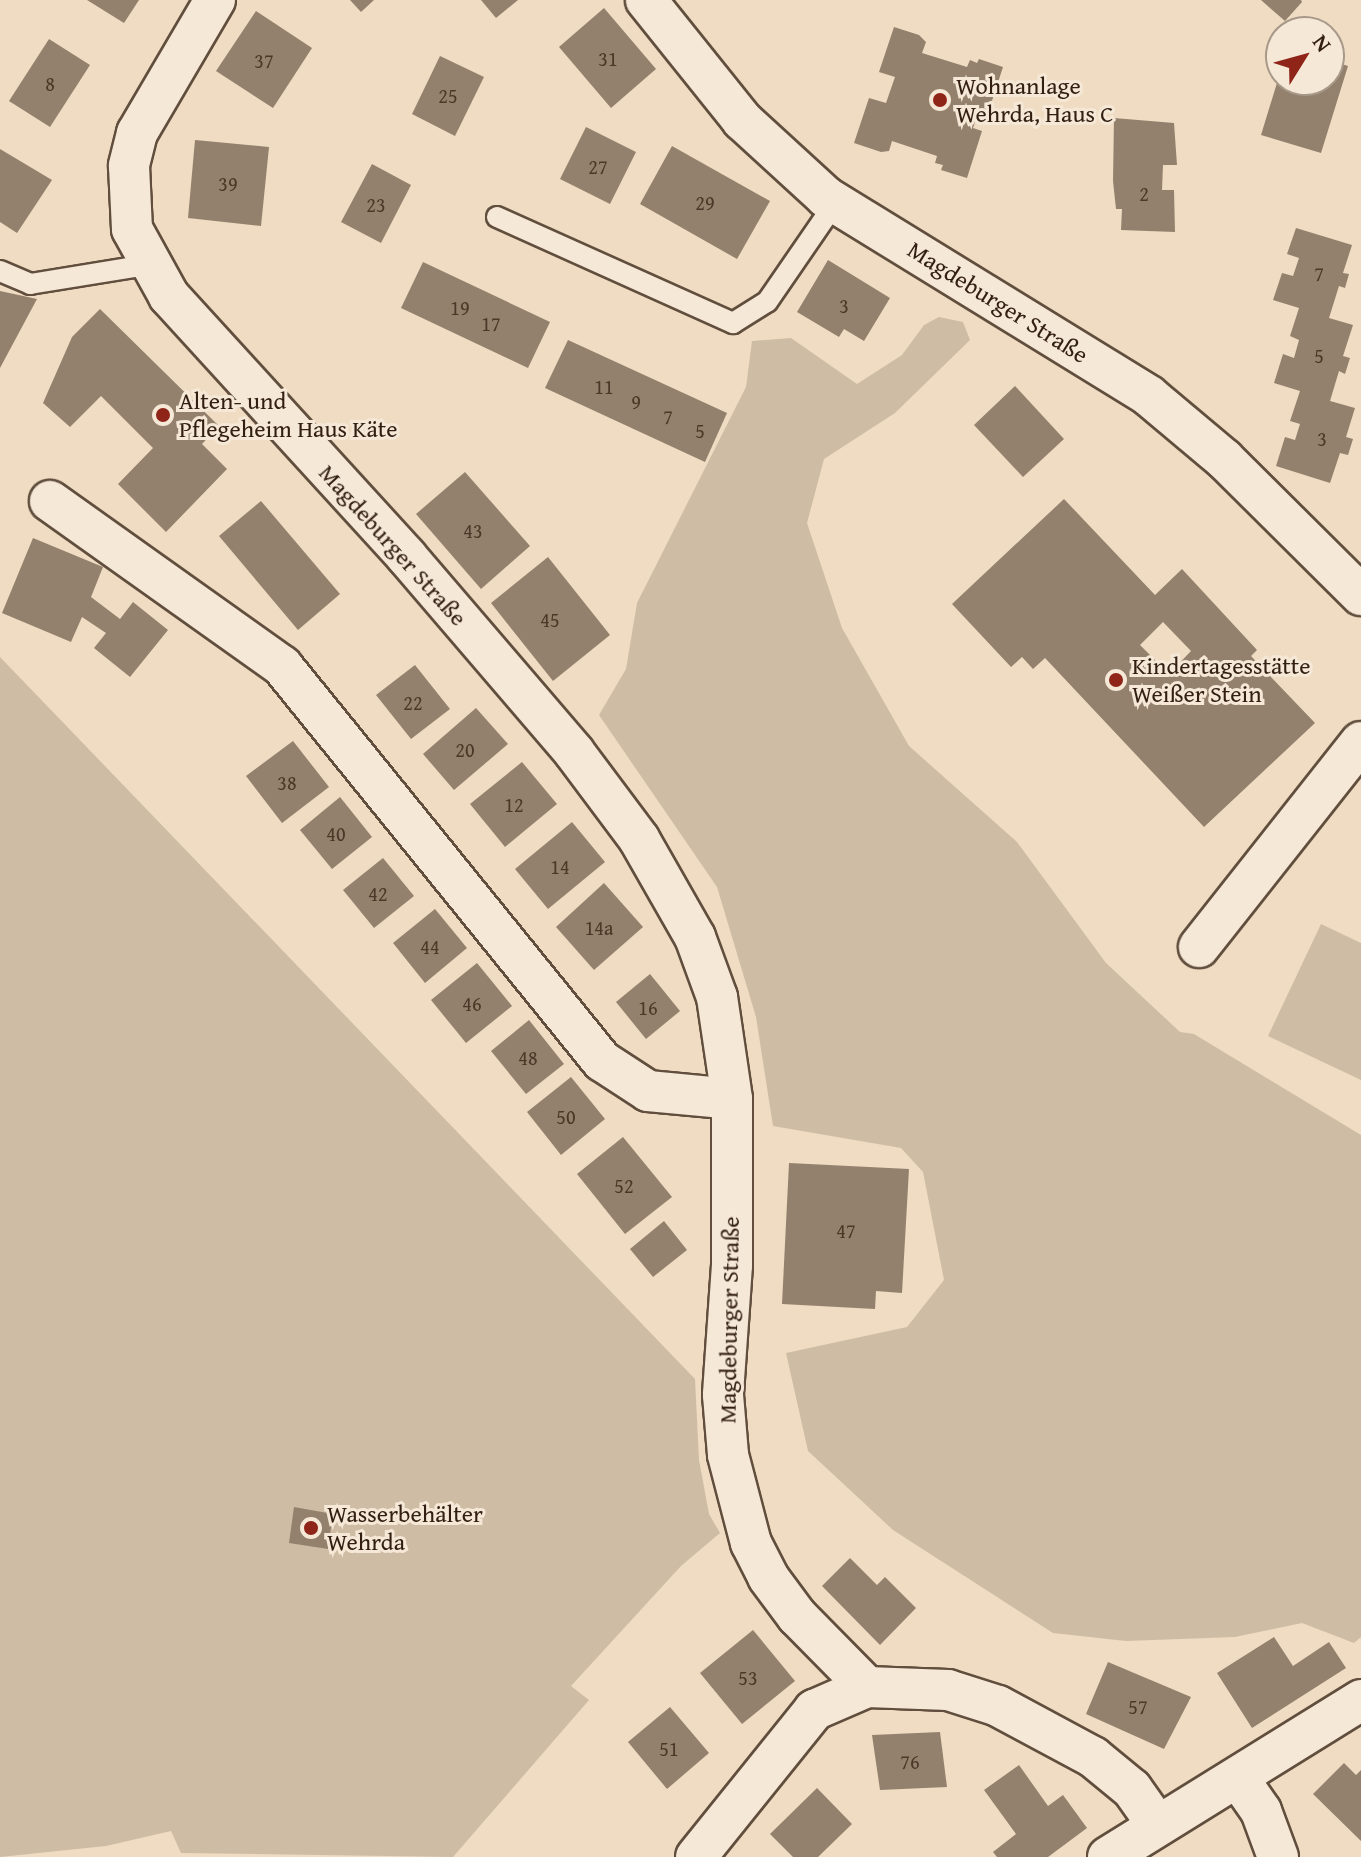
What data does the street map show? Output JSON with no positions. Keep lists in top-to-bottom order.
{
  "streets": {
    "street": ["Magdeburger Straße"]
  },
  "places": [
    "Wohnanlage Wehrda, Haus C",
    "Alten- und Pflegeheim Haus Käte",
    "Kindertagesstätte Weißer Stein",
    "Wasserbehälter Wehrda"
  ],
  "house_numbers": [
    "31",
    "37",
    "8",
    "25",
    "27",
    "39",
    "2",
    "29",
    "23",
    "7",
    "3",
    "19",
    "17",
    "5",
    "11",
    "9",
    "7",
    "5",
    "3",
    "43",
    "45",
    "22",
    "20",
    "38",
    "12",
    "40",
    "14",
    "42",
    "14a",
    "44",
    "46",
    "16",
    "48",
    "50",
    "52",
    "47",
    "53",
    "57",
    "51",
    "76"
  ],
  "north": "top right"
}
